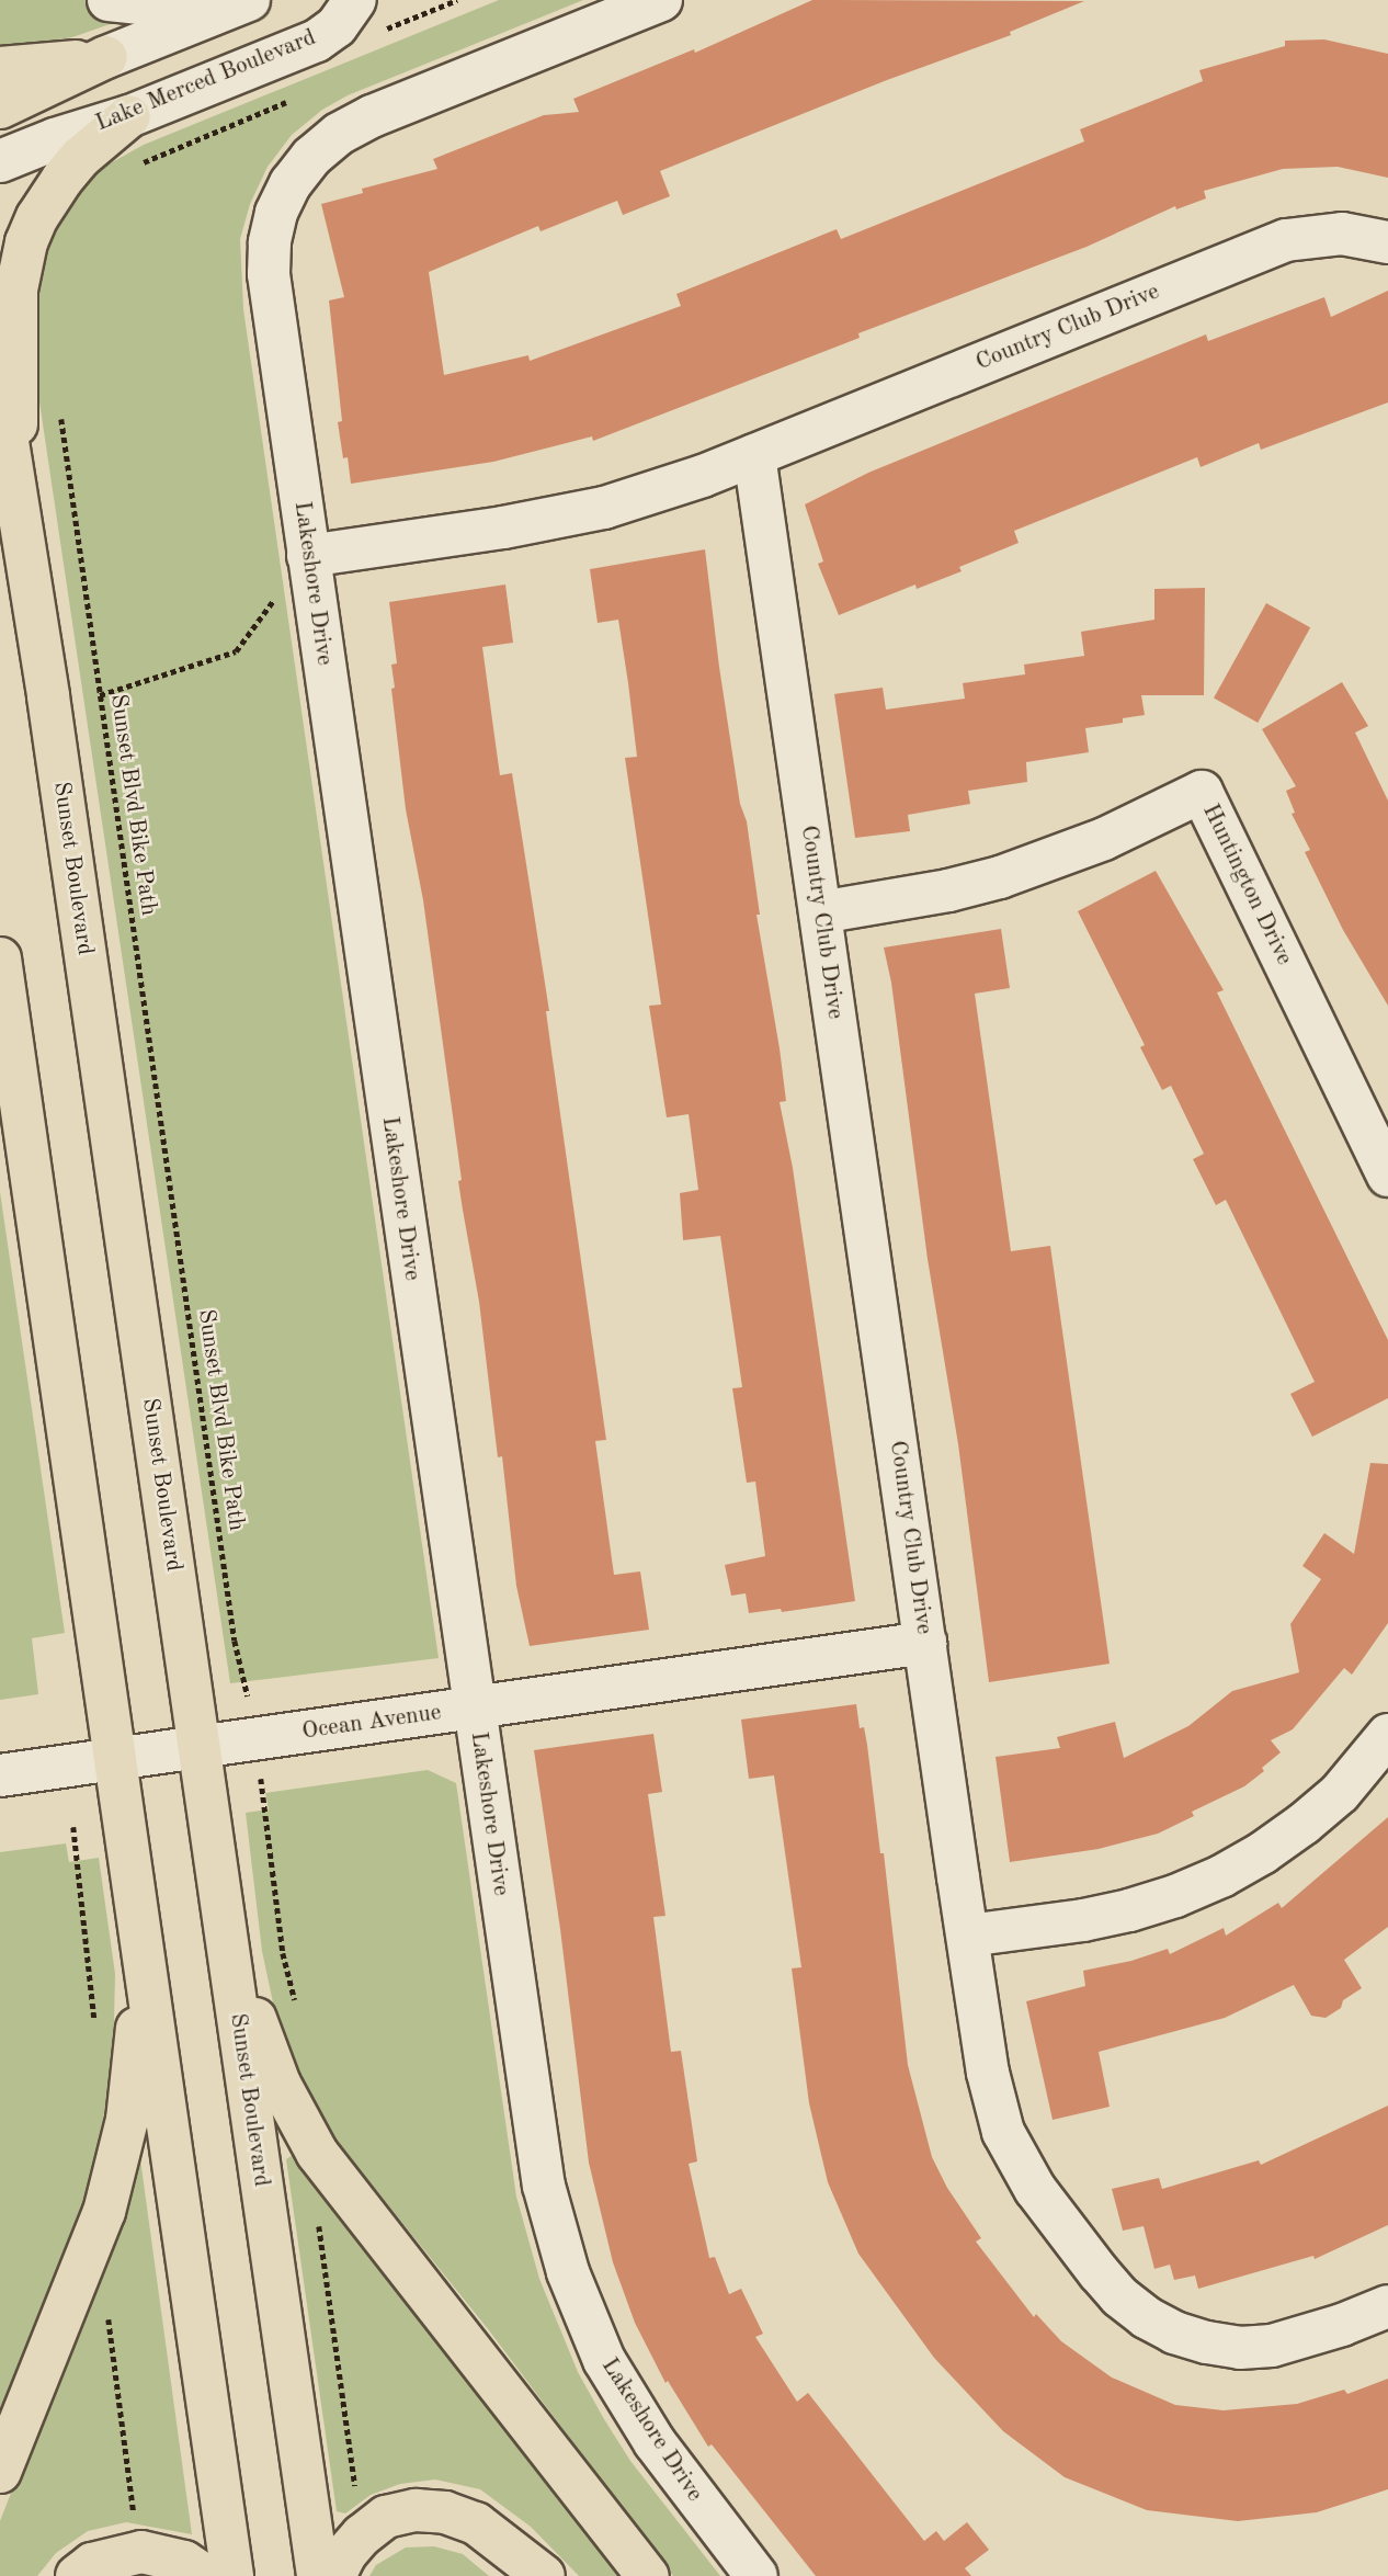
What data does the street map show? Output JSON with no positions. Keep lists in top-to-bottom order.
{
  "streets": {
    "main road": ["Sunset Boulevard"],
    "street": [
      "Lake Merced Boulevard",
      "Country Club Drive",
      "Lakeshore Drive",
      "Huntington Drive",
      "Ocean Avenue"
    ],
    "path": ["Sunset Blvd Bike Path"]
  },
  "crossings": [
    ["Country Club Drive", "Lakeshore Drive"],
    ["Country Club Drive", "Huntington Drive"],
    ["Country Club Drive", "Ocean Avenue"],
    ["Lakeshore Drive", "Ocean Avenue"],
    ["Sunset Boulevard", "Ocean Avenue"]
  ]
}
